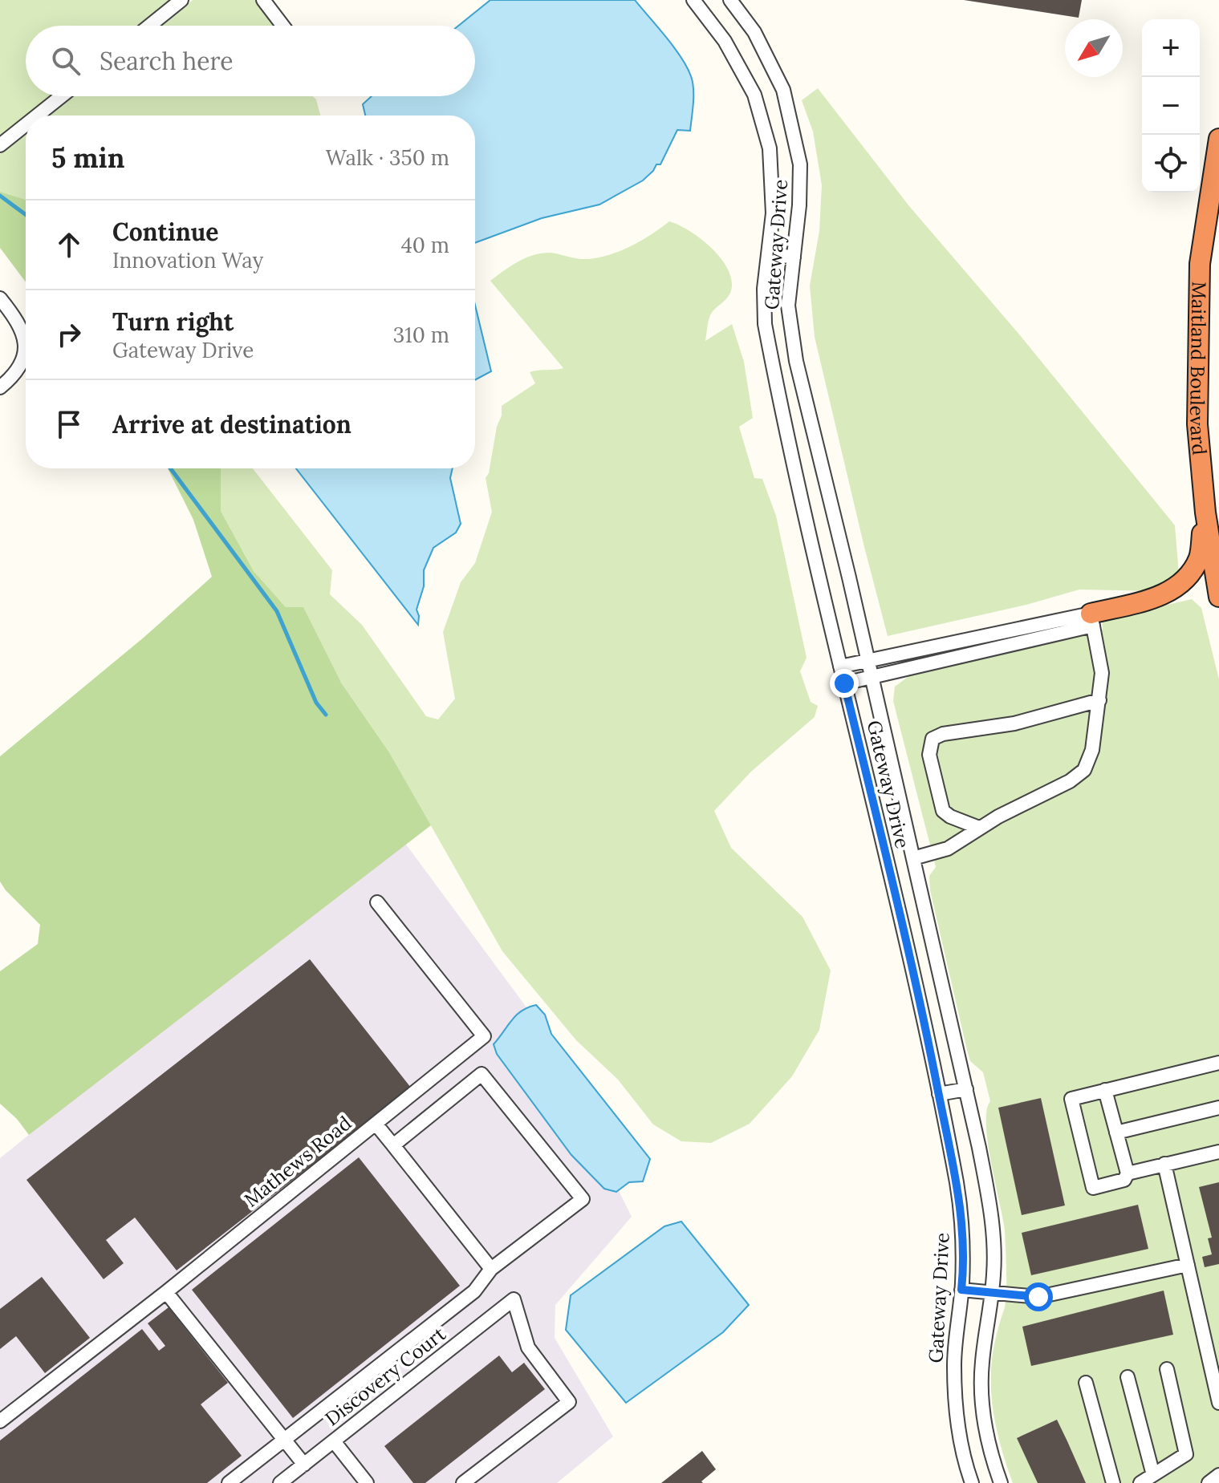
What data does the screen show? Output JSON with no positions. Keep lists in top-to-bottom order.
{
  "streets": {
    "highway": ["Maitland Boulevard"],
    "street": ["Gateway Drive", "Mathews Road", "Discovery Court"]
  },
  "north": "bottom left",
  "page": {
    "map_buttons": ["+", "−"],
    "search": "Search here",
    "heading": ["5 min", "Walk · 350 m"],
    "list": [
      ["Continue", "Innovation Way", "40 m"],
      ["Turn right", "Gateway Drive", "310 m"],
      "Arrive at destination"
    ]
  }
}
